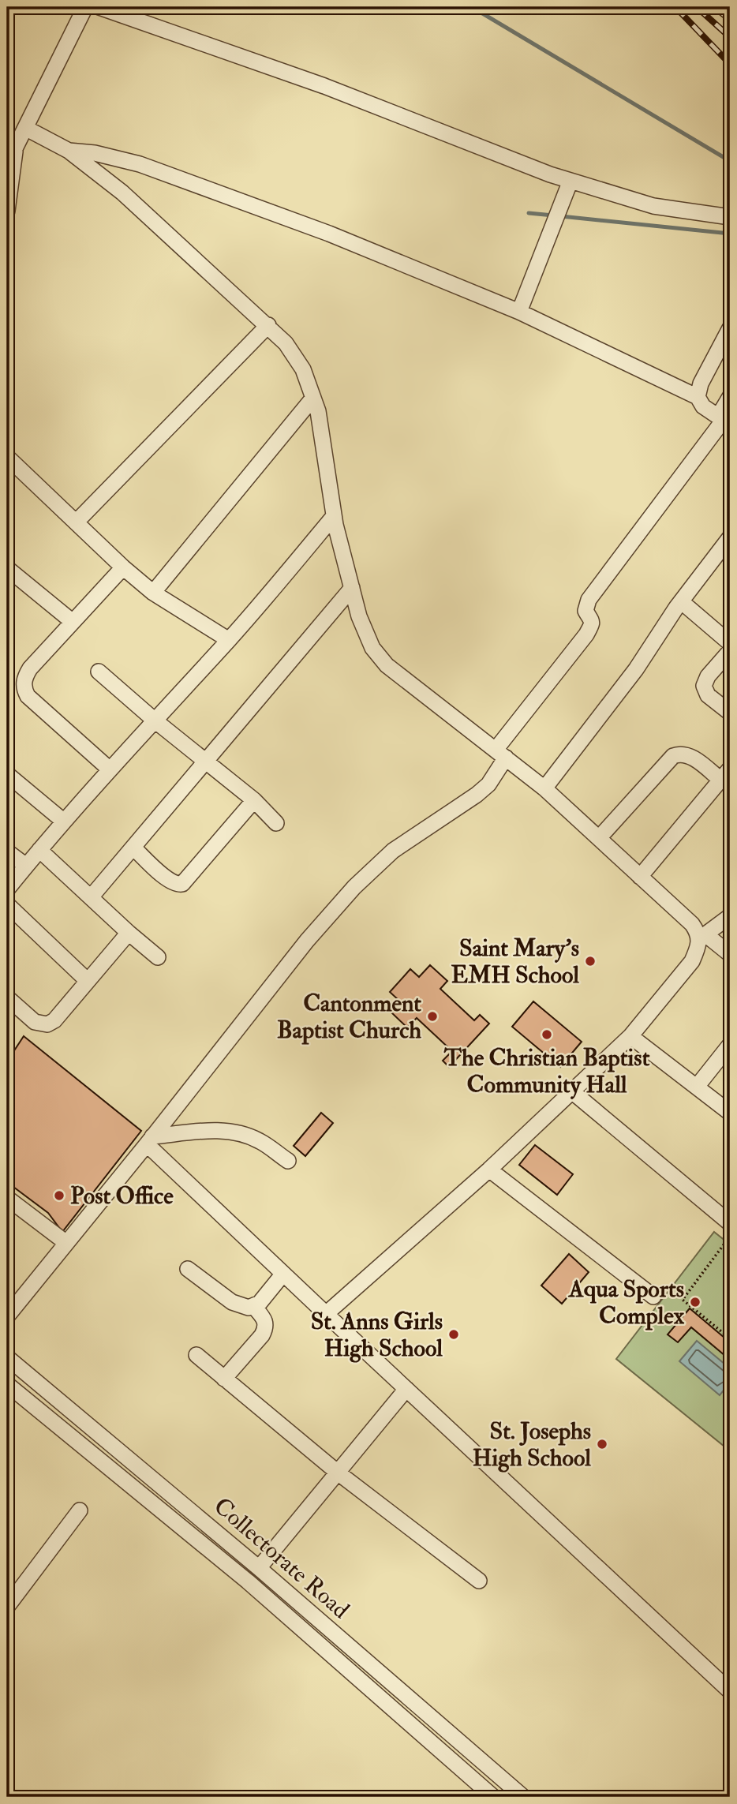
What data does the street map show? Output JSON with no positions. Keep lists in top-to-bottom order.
{
  "streets": {
    "street": ["Collectorate Road"]
  },
  "places": [
    "Saint Mary's EMH School",
    "Cantonment Baptist Church",
    "The Christian Baptist Community Hall",
    "Post Office",
    "Aqua Sports Complex",
    "St. Anns Girls High School",
    "St. Josephs High School"
  ]
}
